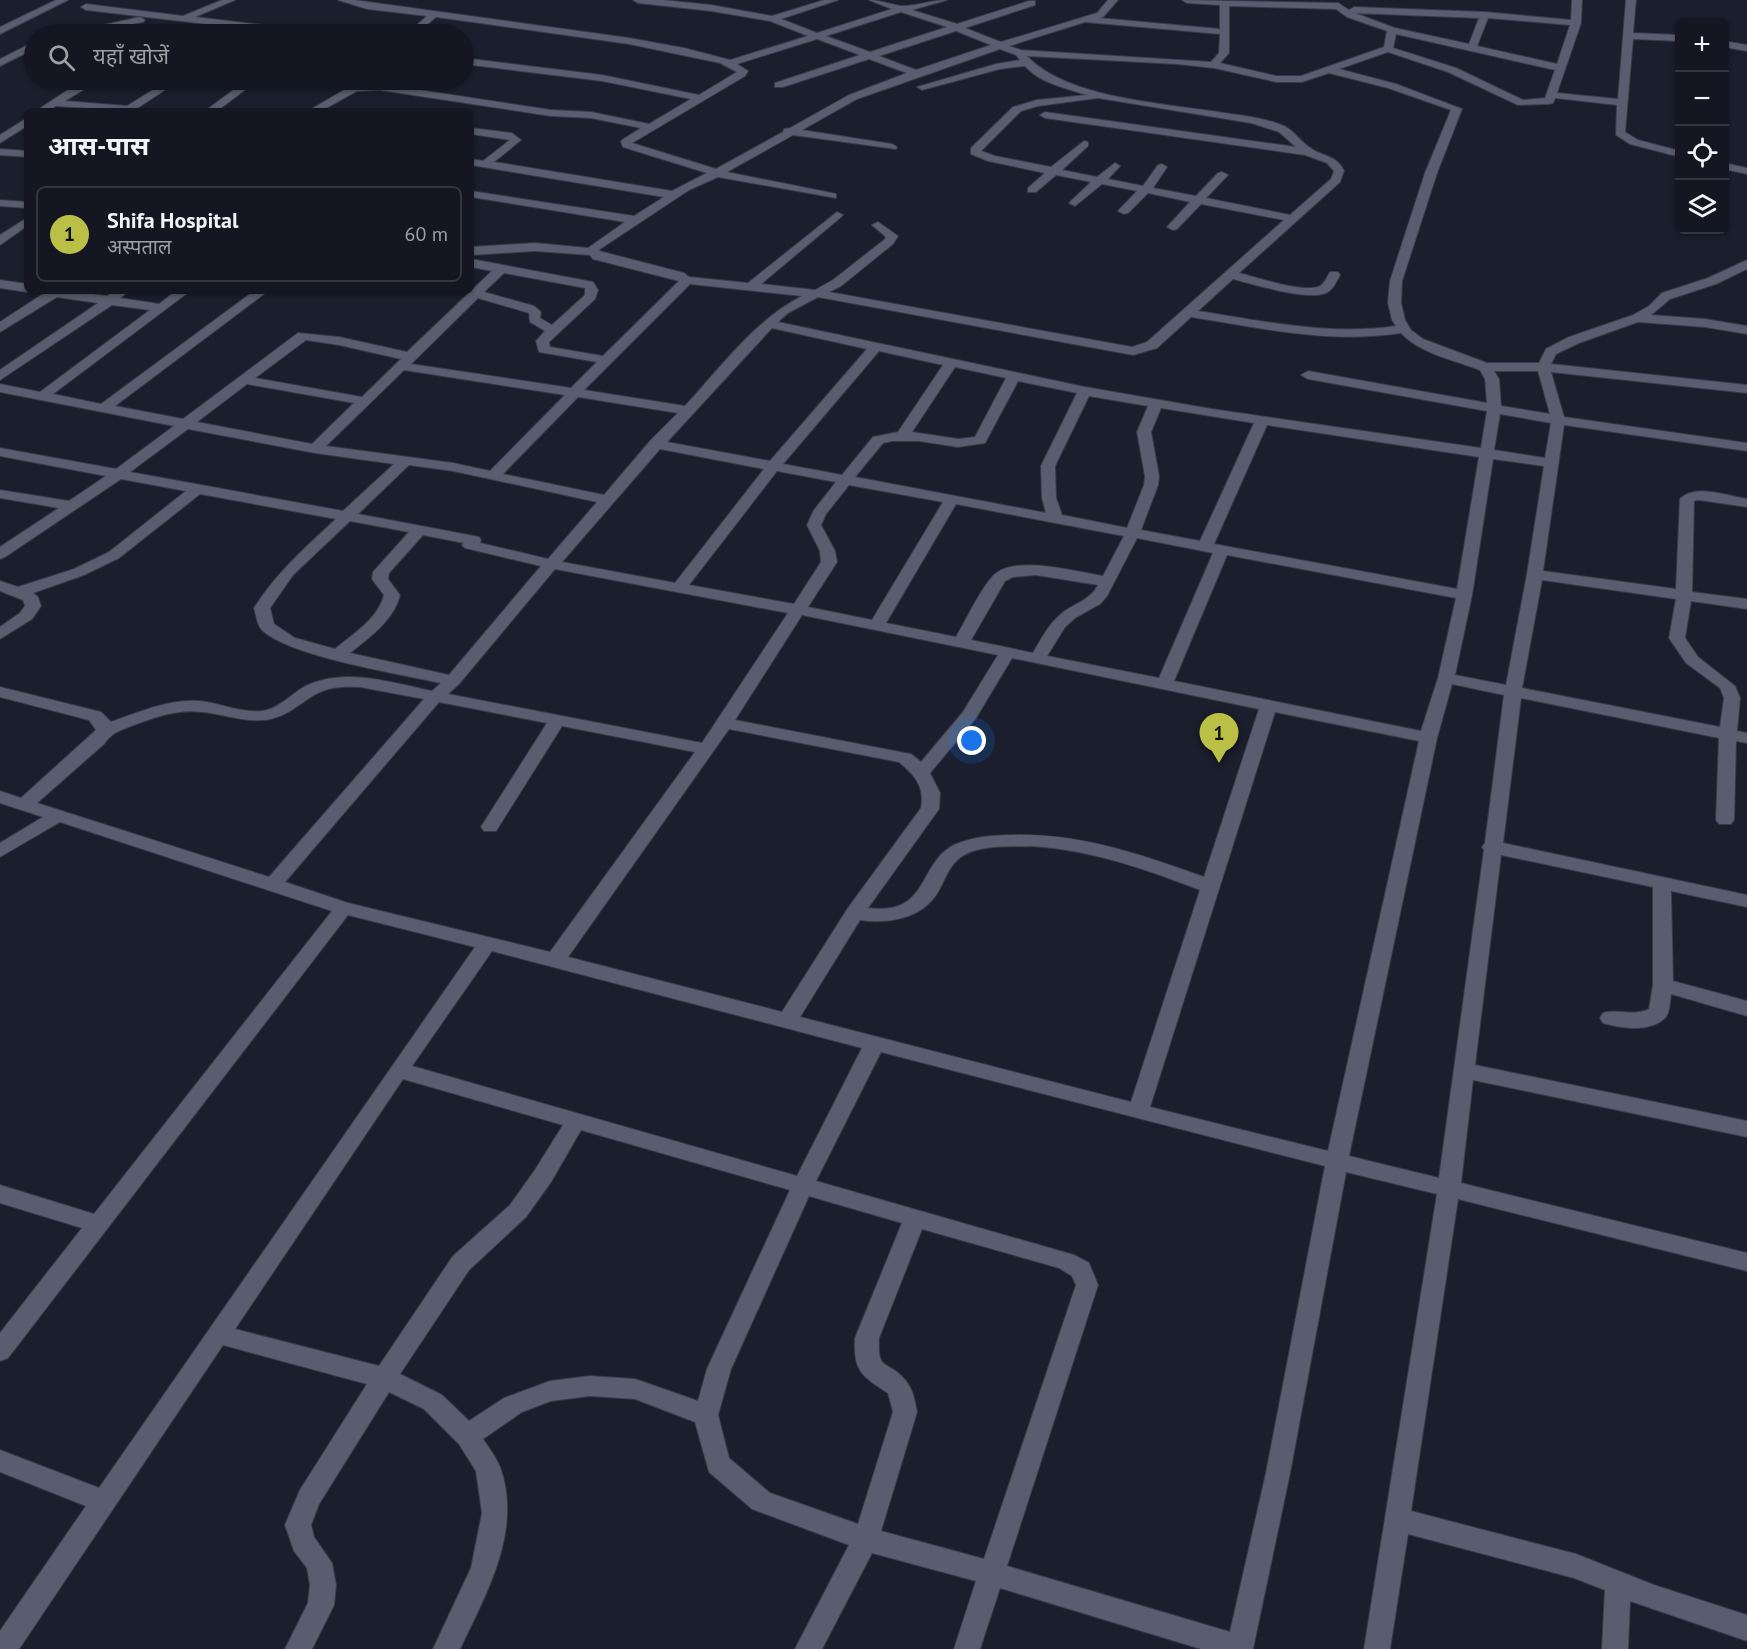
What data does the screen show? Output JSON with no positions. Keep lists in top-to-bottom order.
{
  "page": {
    "map_buttons": ["+", "−"],
    "search": "यहाँ खोजें",
    "heading": "आस-पास",
    "list": [
      {
        "mark": "1",
        "name": "Shifa Hospital",
        "note": "अस्पताल",
        "value": "60 m"
      }
    ],
    "pins": "1"
  }
}
